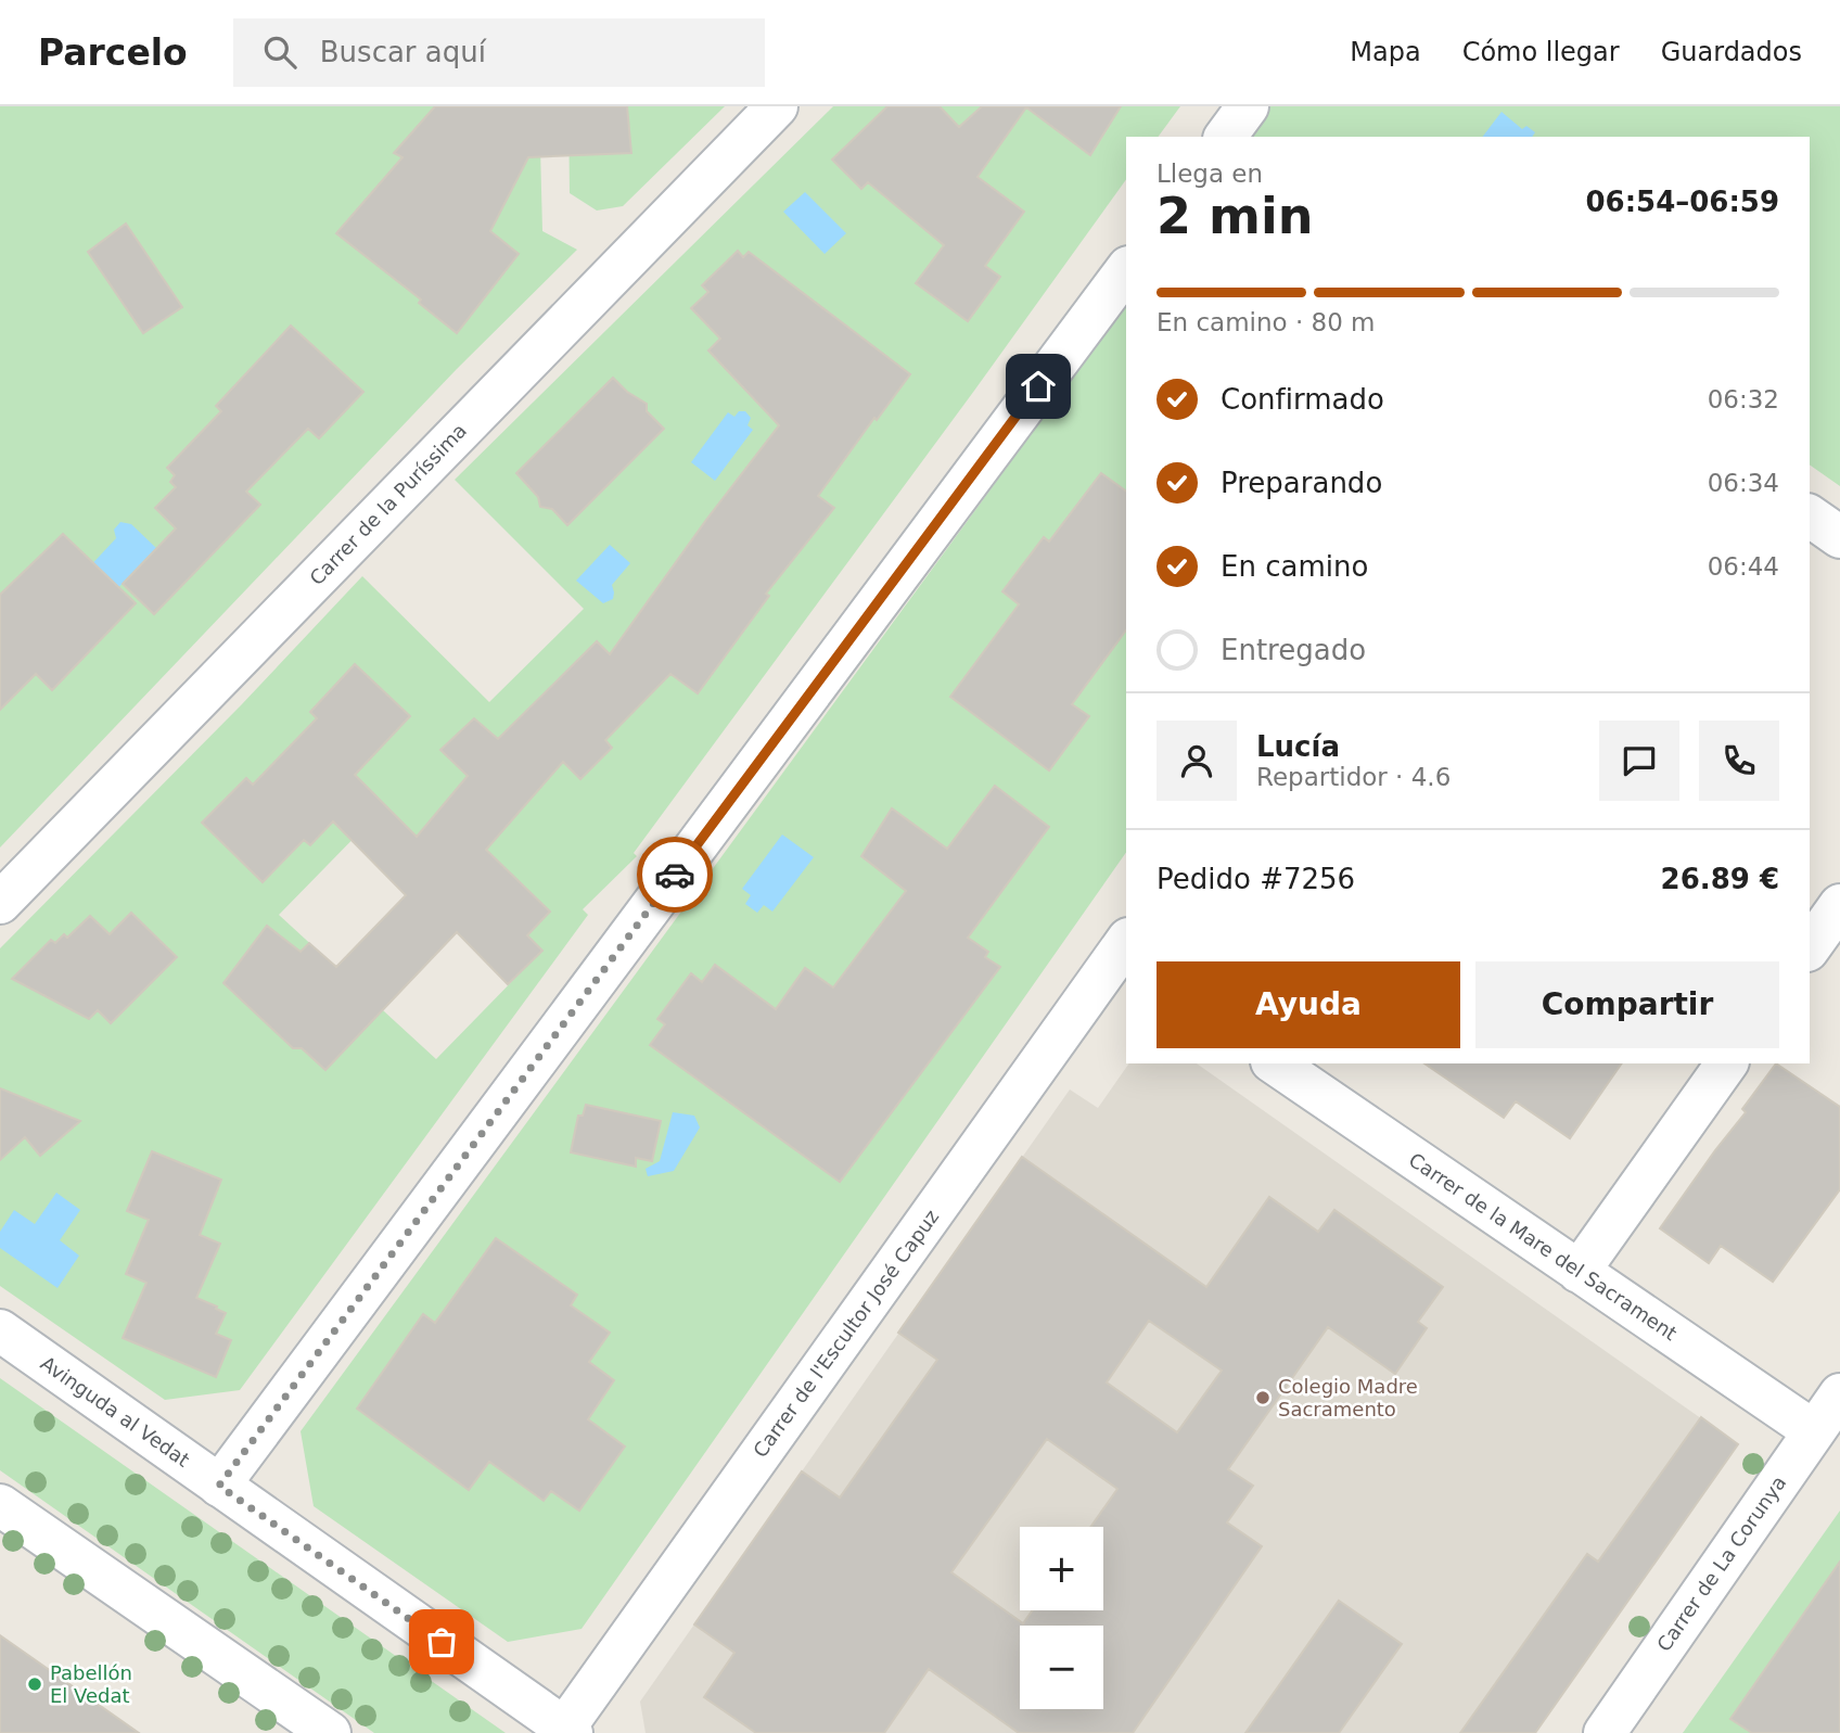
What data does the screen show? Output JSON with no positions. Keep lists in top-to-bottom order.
{
  "streets": {
    "street": [
      "Carrer de la Puríssima",
      "Carrer de la Mare del Sacrament",
      "Carrer de l'Escultor José Capuz",
      "Avinguda al Vedat",
      "Carrer de La Corunya"
    ]
  },
  "crossings": [
    ["Carrer de la Mare del Sacrament", "Carrer de La Corunya"],
    ["Carrer de l'Escultor José Capuz", "Avinguda al Vedat"]
  ],
  "places": ["Colegio Madre Sacramento", "Pabellón El Vedat"],
  "page": {
    "header": "Parcelo",
    "search": "Buscar aquí",
    "nav": ["Mapa", "Cómo llegar", "Guardados"],
    "heading": ["2 min", "Llega en", "06:54–06:59"],
    "panel": [
      "Lucía",
      "Repartidor · 4.6",
      "Pedido #7256",
      "26.89 €"
    ],
    "bar": "En camino · 80 m",
    "list": [
      ["Confirmado", "06:32"],
      ["Preparando", "06:34"],
      ["En camino", "06:44"],
      "Entregado"
    ],
    "buttons": ["Ayuda", "Compartir"],
    "map_buttons": ["+", "−"]
  }
}
